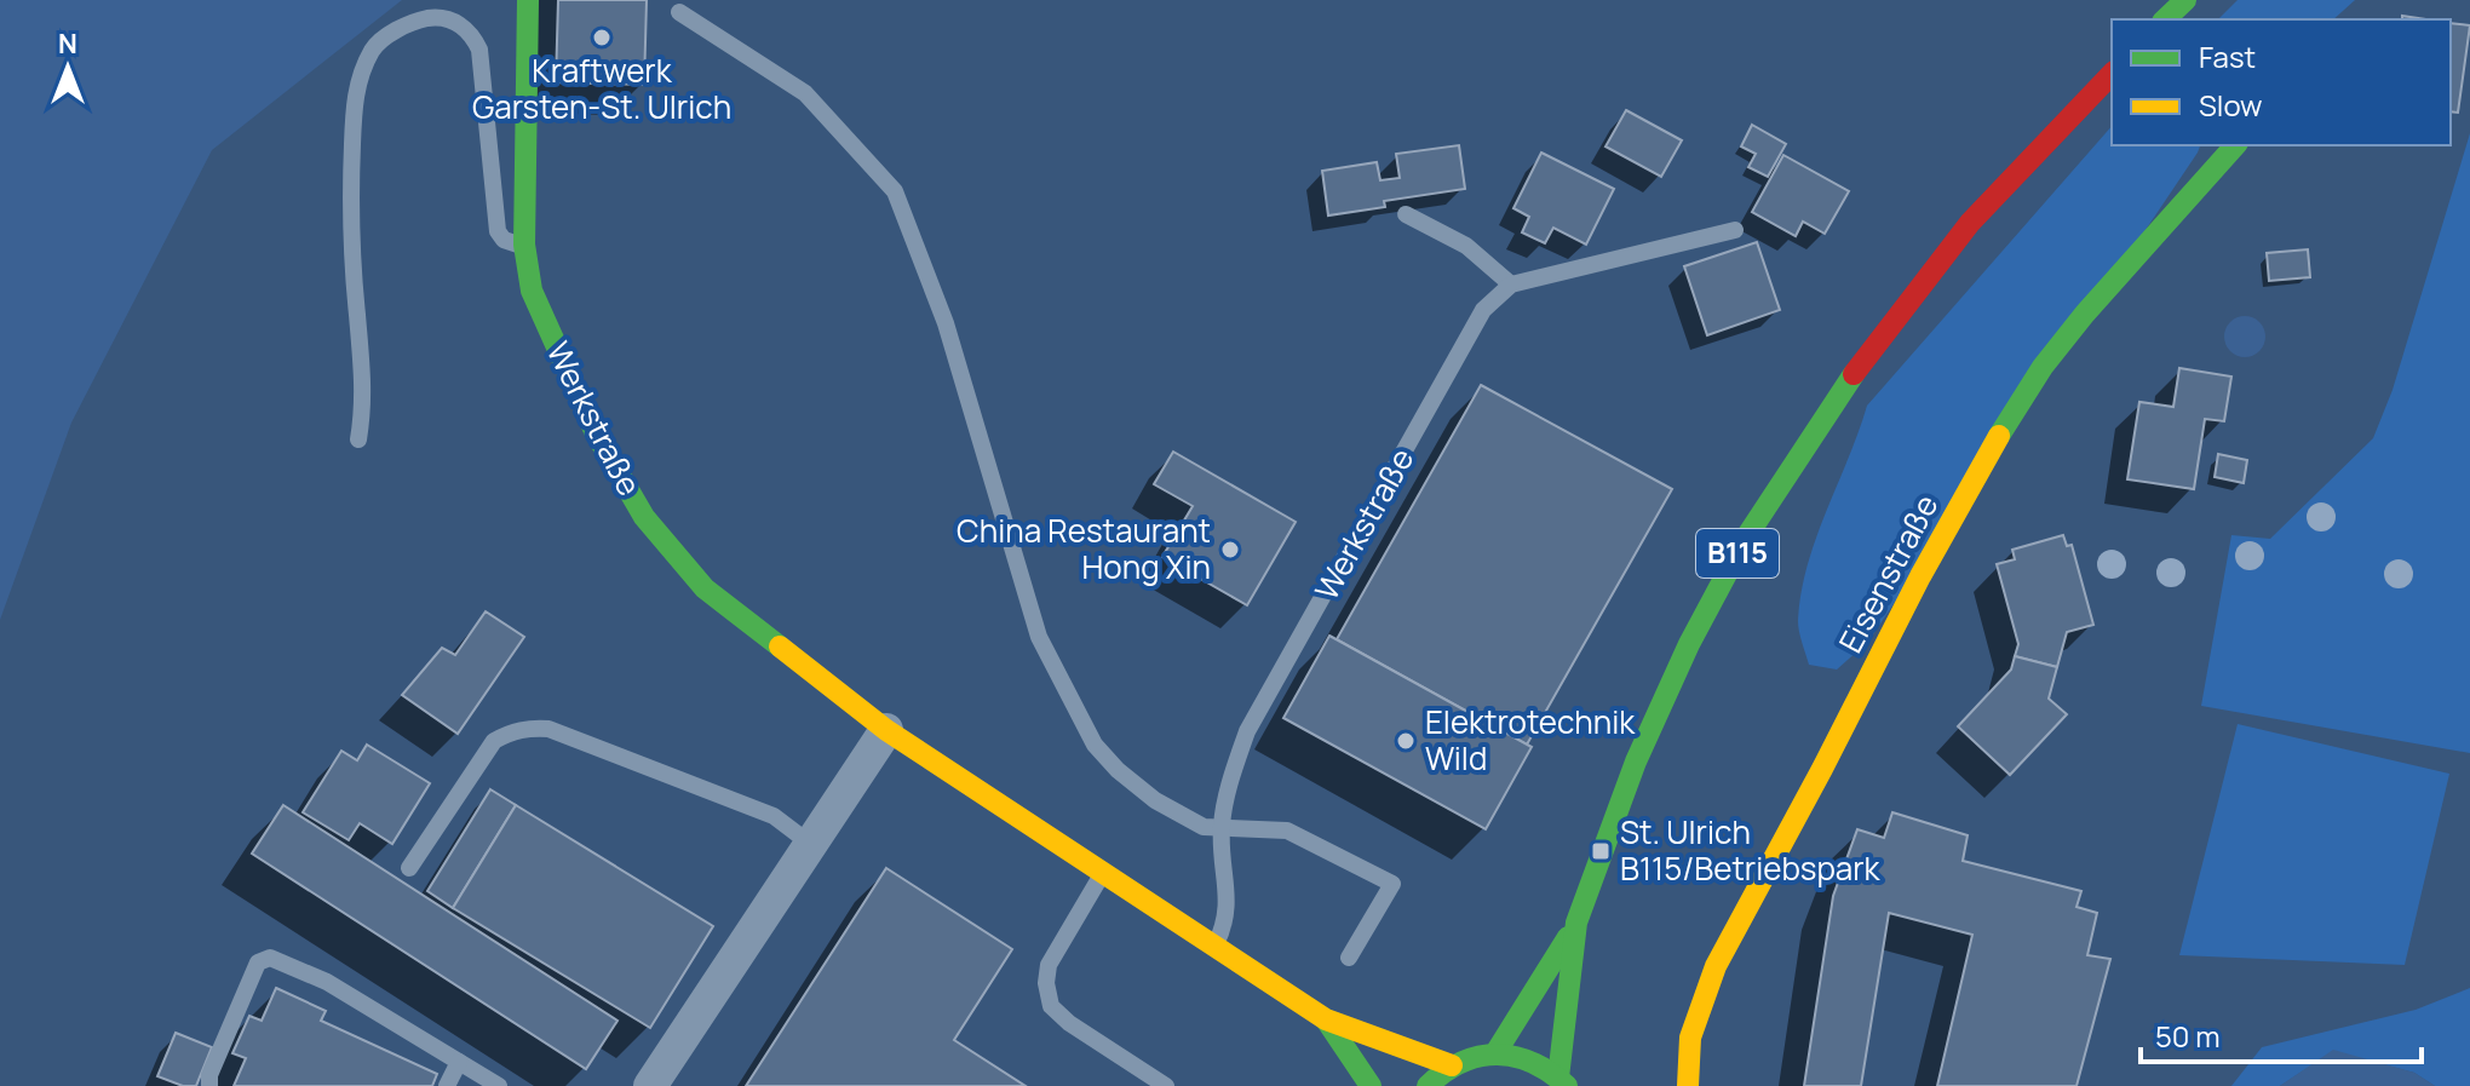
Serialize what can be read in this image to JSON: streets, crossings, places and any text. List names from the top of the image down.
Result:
{
  "streets": {
    "street": ["Werkstraße", "B115", "Eisenstraße"]
  },
  "places": {
    "other": ["Kraftwerk Garsten-St. Ulrich", "China Restaurant Hong Xin", "Elektrotechnik Wild"],
    "transit": ["St. Ulrich B115/Betriebspark"]
  },
  "legend": ["Fast", "Slow"],
  "scale_bar": "50 m",
  "north": "top"
}
